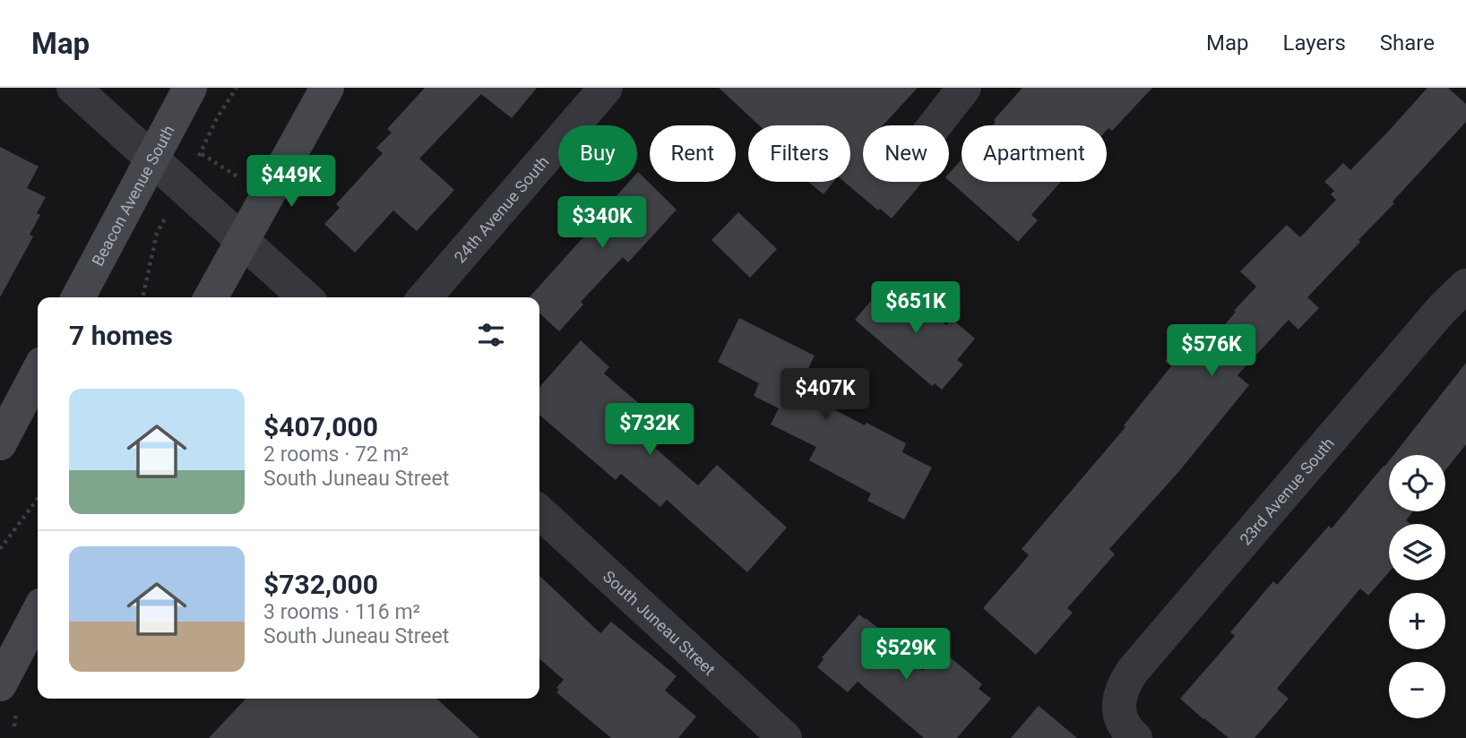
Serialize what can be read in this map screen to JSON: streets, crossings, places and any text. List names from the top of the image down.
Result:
{
  "streets": {
    "main road": ["Beacon Avenue South"],
    "street": ["24th Avenue South", "23rd Avenue South", "South Juneau Street"]
  },
  "page": {
    "header": "Map",
    "nav": ["Map", "Layers", "Share"],
    "chip": [
      "Buy",
      "Rent",
      "Filters",
      "New",
      "Apartment"
    ],
    "price": [
      "$449K",
      "$340K",
      "$651K",
      "$576K",
      "$407K",
      "$732K",
      "$529K"
    ],
    "heading": "7 homes",
    "list": [
      {
        "name": "$407,000",
        "note": "2 rooms · 72 m² · South Juneau Street"
      },
      {
        "name": "$732,000",
        "note": "3 rooms · 116 m² · South Juneau Street"
      }
    ],
    "map_buttons": ["+", "−"]
  }
}
